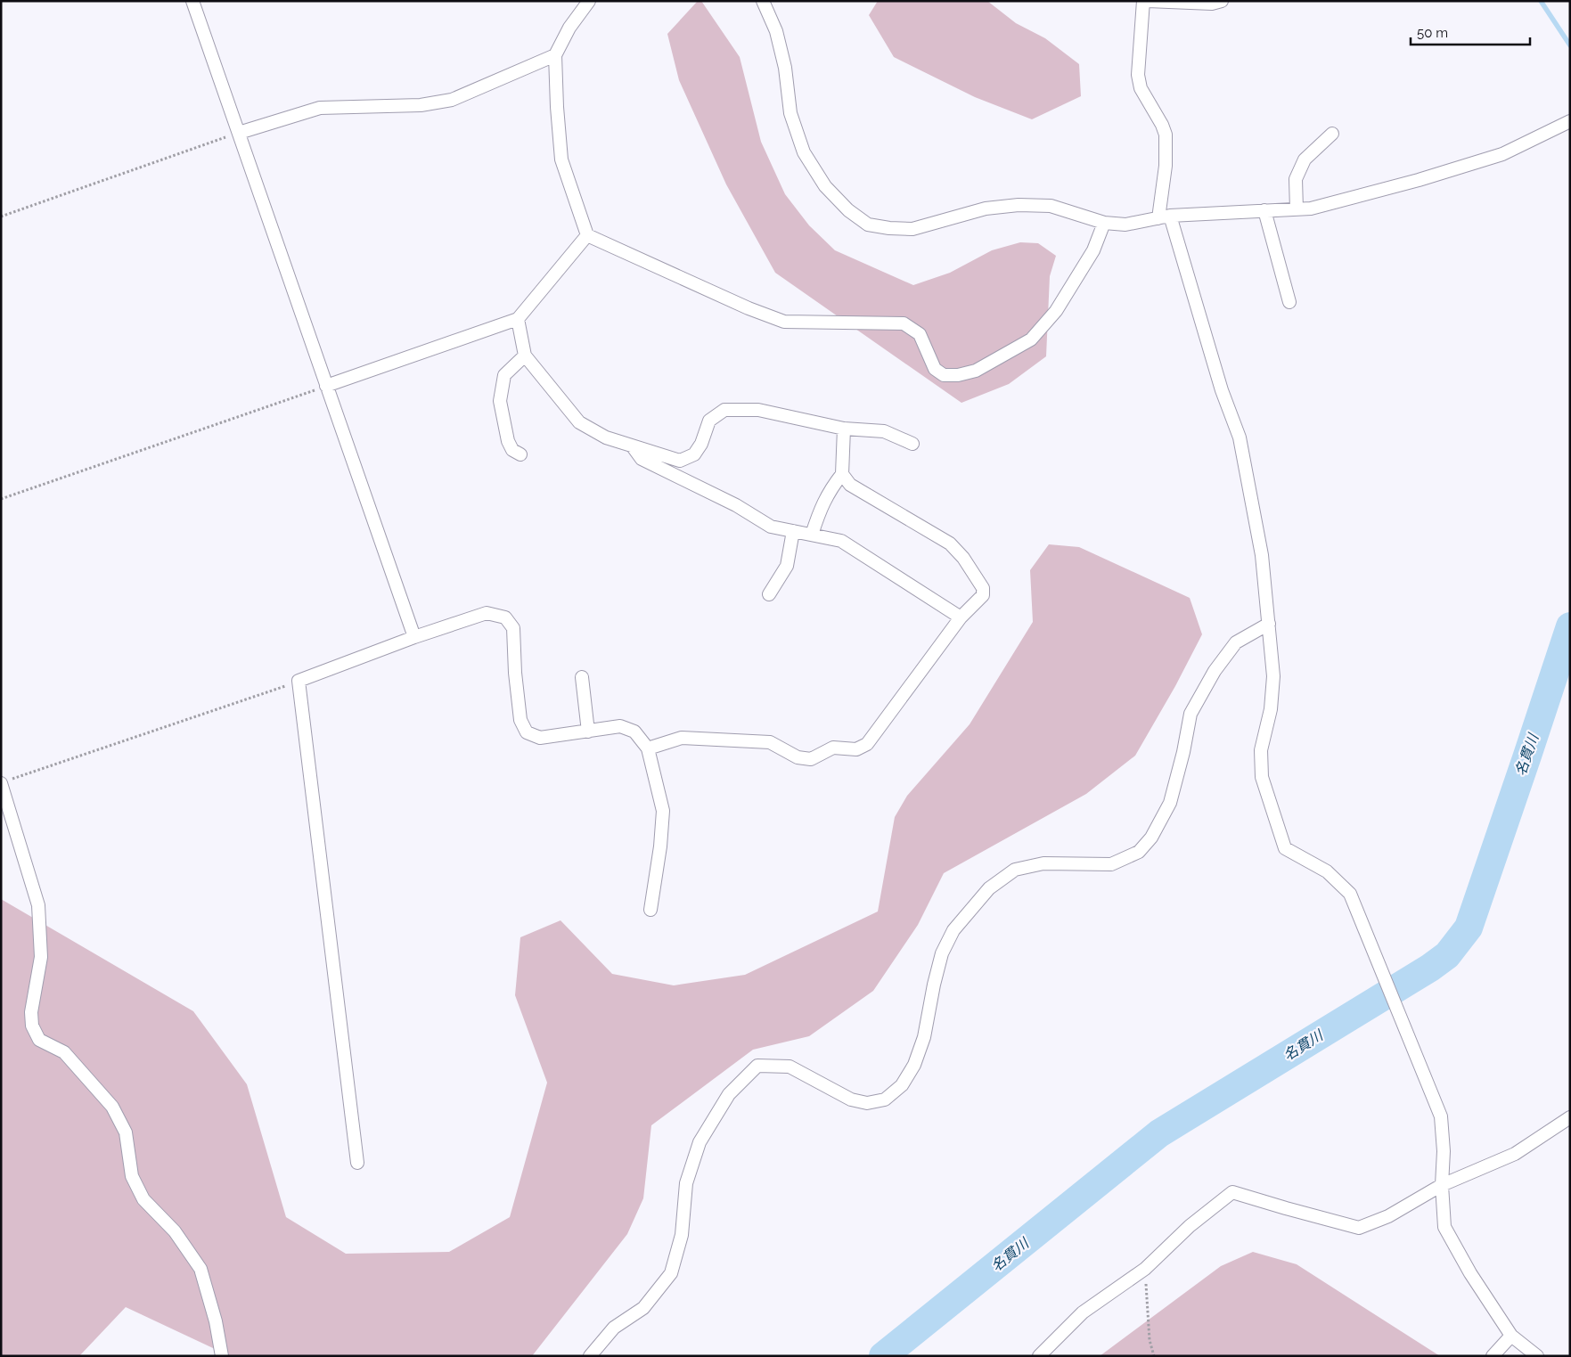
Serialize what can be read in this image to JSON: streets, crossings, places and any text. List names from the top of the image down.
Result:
{
  "water": ["名貫川"],
  "scale_bar": "50 m"
}
